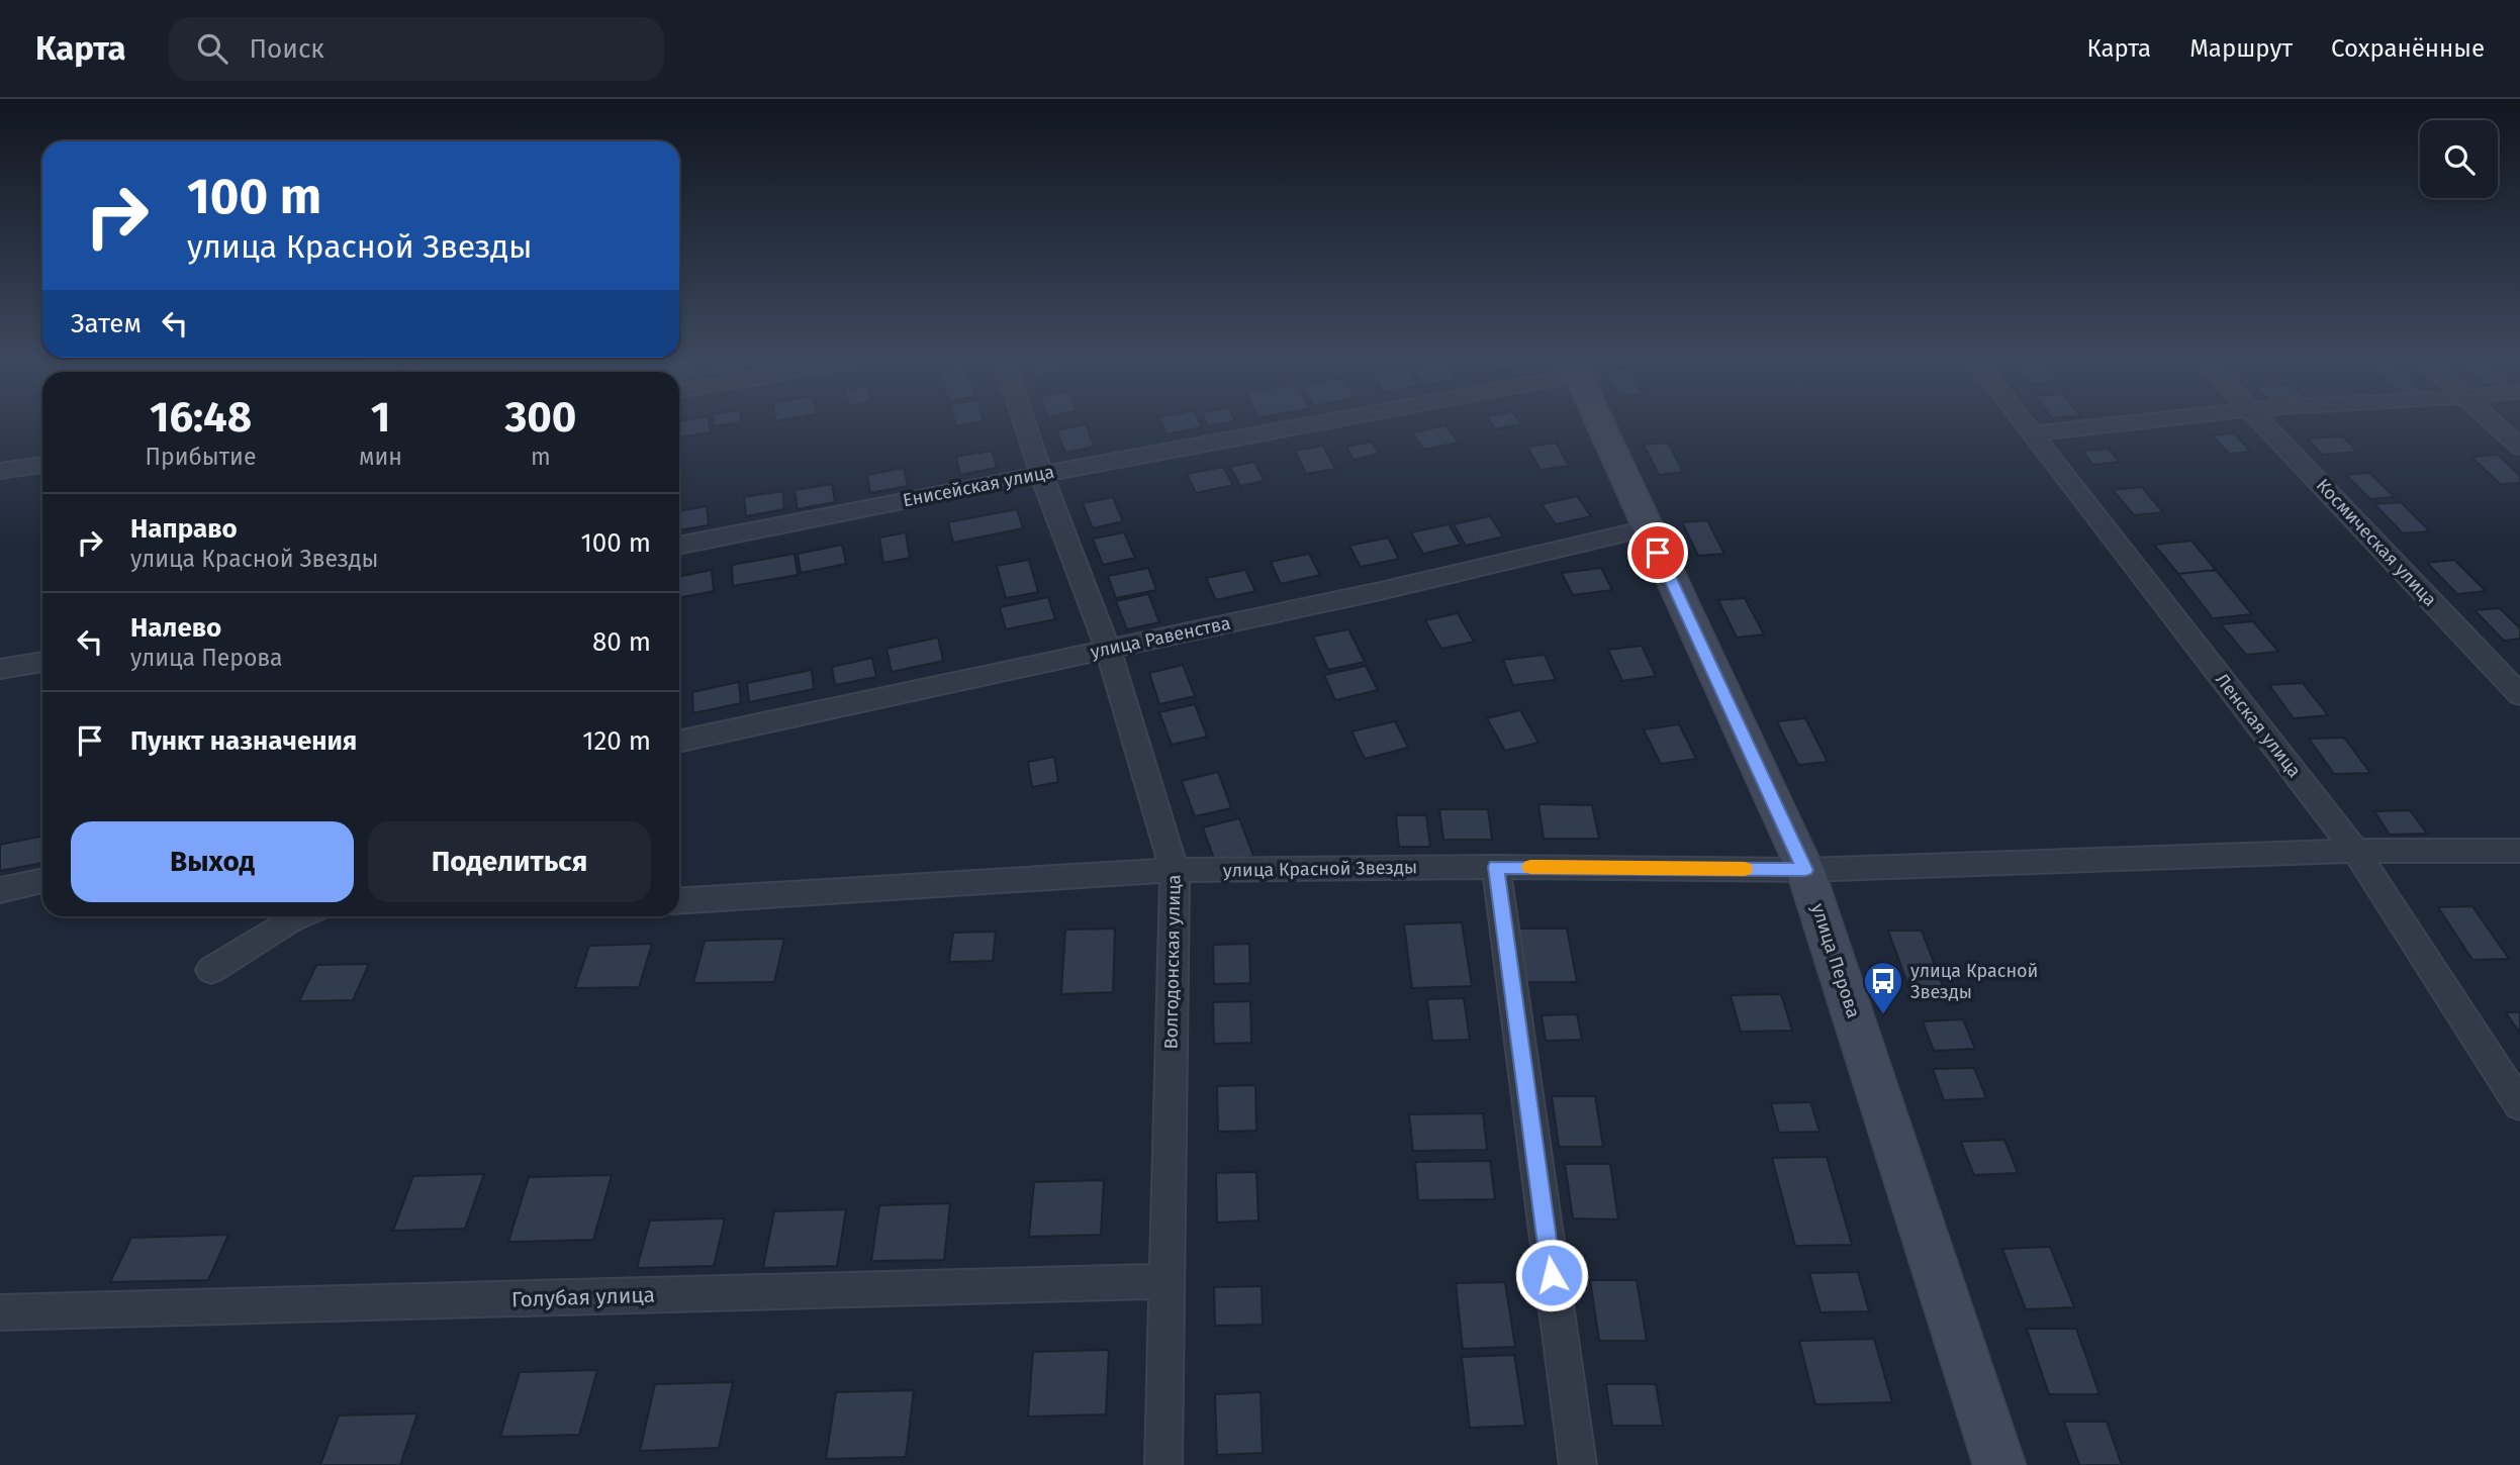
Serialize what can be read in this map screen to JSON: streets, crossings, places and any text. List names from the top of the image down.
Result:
{
  "streets": {
    "main road": ["улица Перова"],
    "street": [
      "Енисейская улица",
      "Космическая улица",
      "улица Равенства",
      "Ленская улица",
      "улица Красной Звезды",
      "Волгодонская улица",
      "Голубая улица"
    ]
  },
  "crossings": [
    ["Енисейская улица", "Волгодонская улица"],
    ["улица Равенства", "улица Перова"],
    ["улица Равенства", "Волгодонская улица"],
    ["Ленская улица", "улица Красной Звезды"],
    ["улица Красной Звезды", "улица Перова"],
    ["улица Красной Звезды", "Волгодонская улица"],
    ["Волгодонская улица", "Голубая улица"]
  ],
  "places": {
    "bus stop": ["улица Красной Звезды"]
  },
  "page": {
    "header": "Карта",
    "search": "Поиск",
    "nav": ["Карта", "Маршрут", "Сохранённые"],
    "turn": ["100 m", "улица Красной Звезды"],
    "then": "Затем",
    "eta": [
      "16:48",
      "Прибытие",
      "1",
      "мин",
      "300",
      "m"
    ],
    "list": [
      {
        "name": "Направо",
        "note": "улица Красной Звезды",
        "value": "100 m"
      },
      {
        "name": "Налево",
        "note": "улица Перова",
        "value": "80 m"
      },
      {
        "name": "Пункт назначения",
        "value": "120 m"
      }
    ],
    "buttons": ["Выход", "Поделиться"]
  }
}
